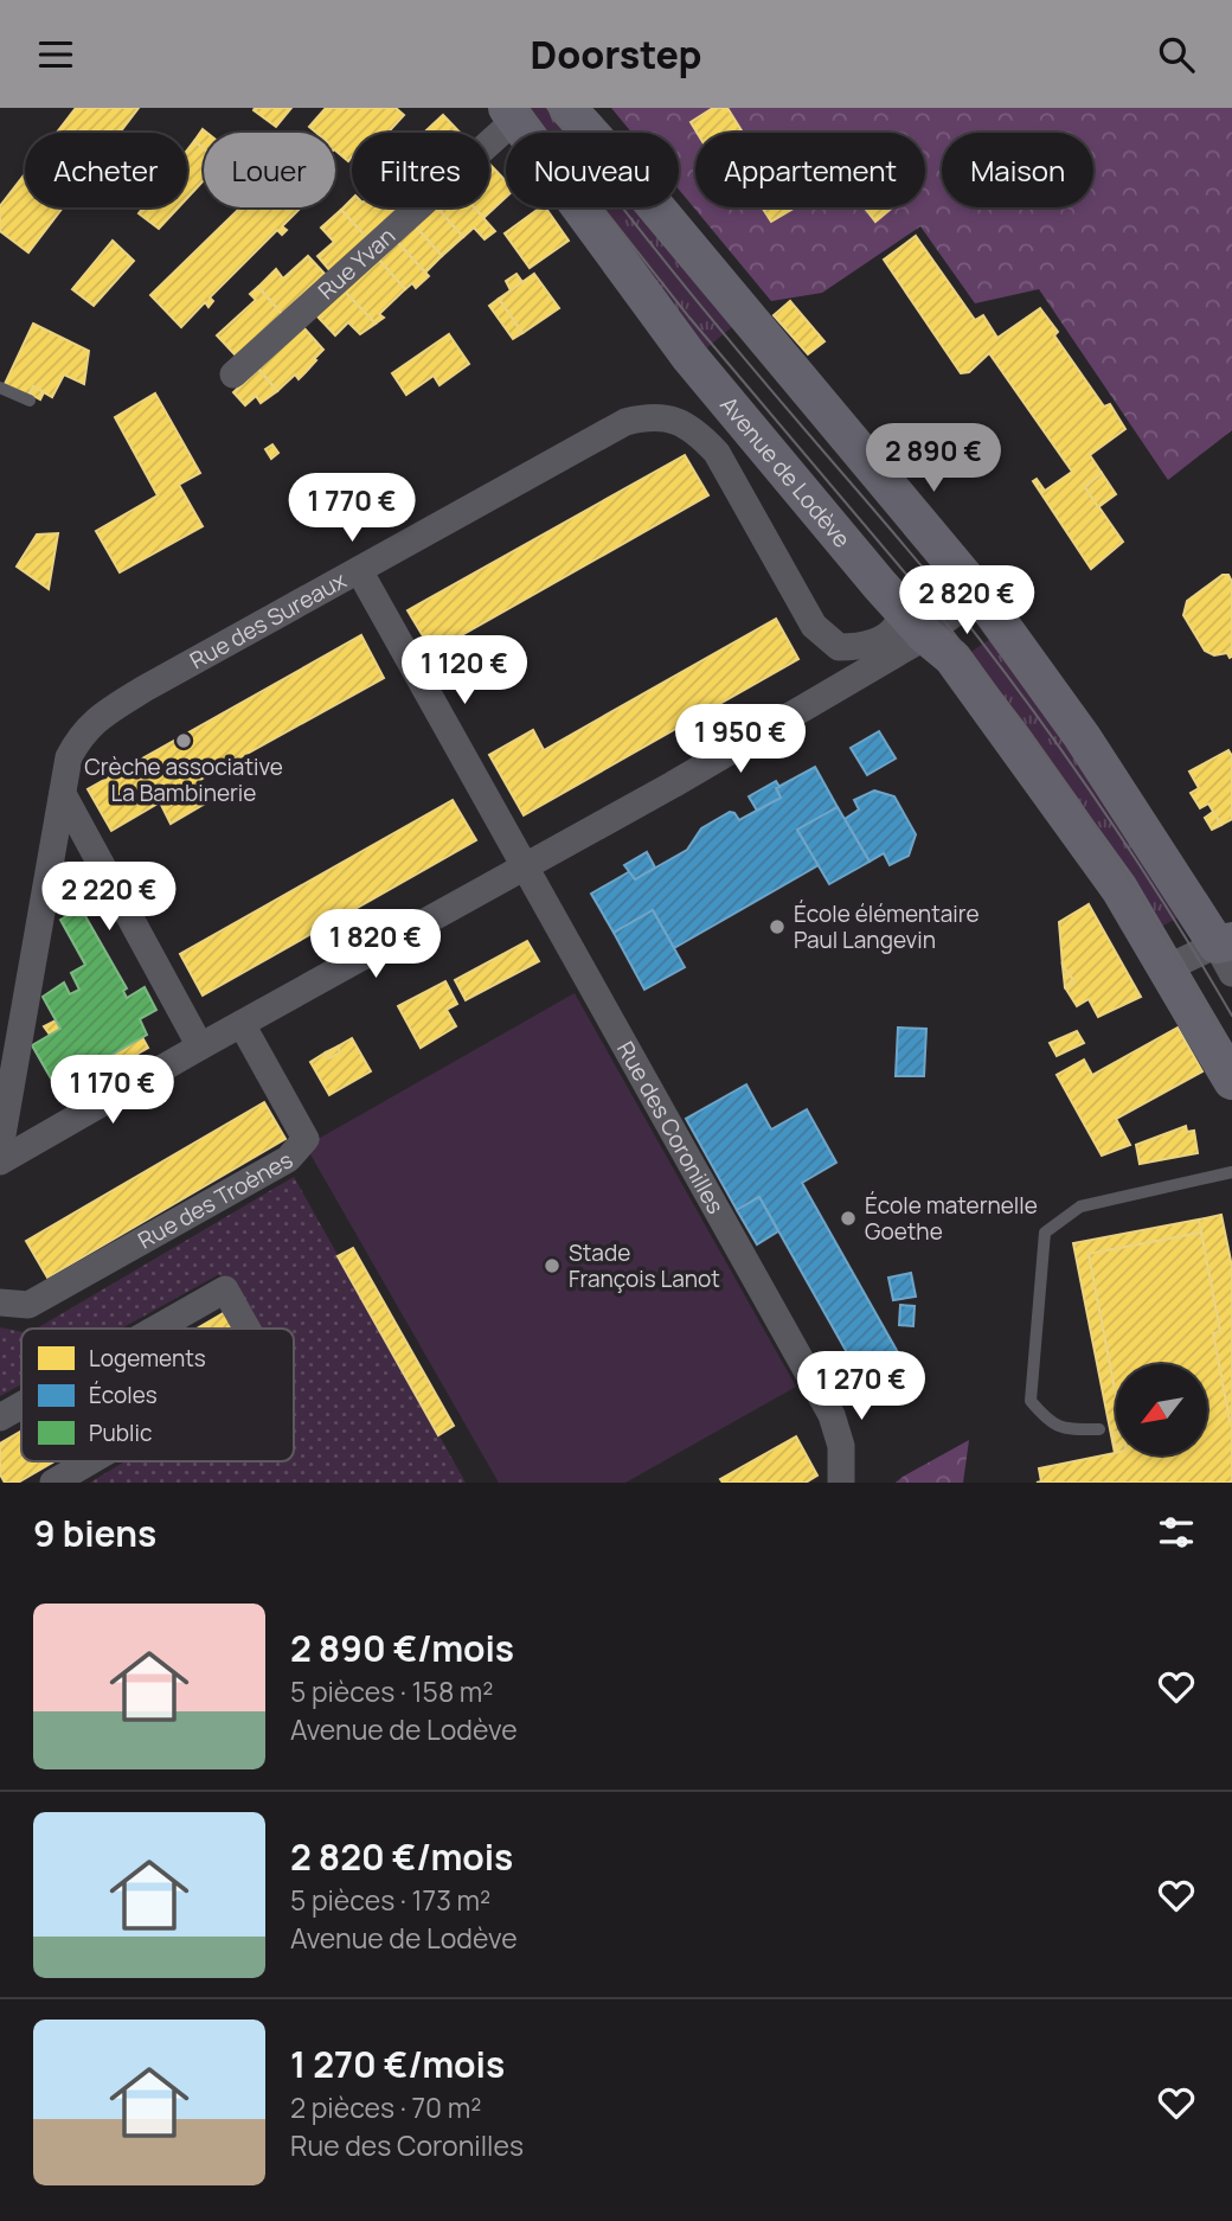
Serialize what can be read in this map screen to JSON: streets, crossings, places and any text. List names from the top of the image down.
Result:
{
  "streets": {
    "street": [
      "Rue Yvan",
      "Avenue de Lodève",
      "Rue des Sureaux",
      "Rue des Coronilles",
      "Rue des Troènes"
    ]
  },
  "crossings": [
    ["Rue Yvan", "Avenue de Lodève"],
    ["Avenue de Lodève", "Rue des Sureaux"],
    ["Rue des Sureaux", "Rue des Coronilles"]
  ],
  "places": [
    "Crèche associative La Bambinerie",
    "École élémentaire Paul Langevin",
    "École maternelle Goethe",
    "Stade François Lanot"
  ],
  "legend": ["Logements", "Écoles", "Public"],
  "north": "bottom left",
  "page": {
    "header": "Doorstep",
    "chip": [
      "Acheter",
      "Louer",
      "Filtres",
      "Nouveau",
      "Appartement",
      "Maison"
    ],
    "price": [
      "2 890 €",
      "1 770 €",
      "2 820 €",
      "1 120 €",
      "1 950 €",
      "2 220 €",
      "1 820 €",
      "1 170 €",
      "1 270 €"
    ],
    "heading": "9 biens",
    "list": [
      {
        "name": "2 890 €/mois",
        "note": "5 pièces · 158 m² · Avenue de Lodève"
      },
      {
        "name": "2 820 €/mois",
        "note": "5 pièces · 173 m² · Avenue de Lodève"
      },
      {
        "name": "1 270 €/mois",
        "note": "2 pièces · 70 m² · Rue des Coronilles"
      }
    ]
  }
}
